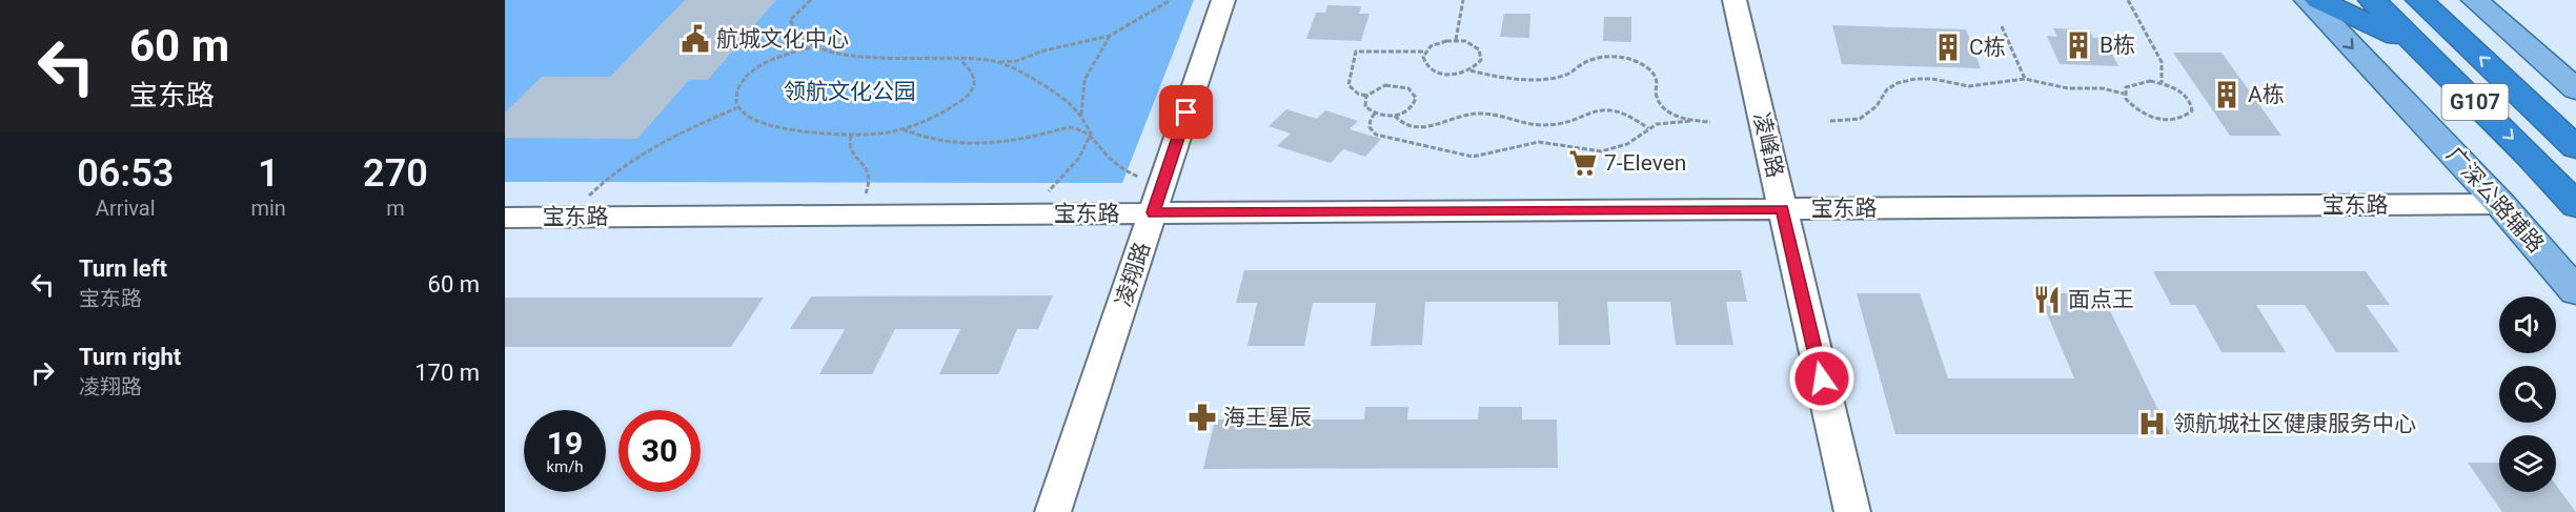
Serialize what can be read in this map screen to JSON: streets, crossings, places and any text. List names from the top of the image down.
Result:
{
  "streets": {
    "highway": ["G107"],
    "main road": ["广深公路辅路"],
    "street": ["凌峰路", "宝东路", "凌翔路"]
  },
  "crossings": [
    ["凌峰路", "宝东路"],
    ["广深公路辅路", "宝东路"],
    ["宝东路", "凌翔路"]
  ],
  "parks": ["领航文化公园"],
  "places": {
    "public building": ["航城文化中心"],
    "building": ["B栋", "C栋", "A栋"],
    "supermarket": ["7-Eleven"],
    "restaurant": ["面点王"],
    "pharmacy": ["海王星辰"],
    "hospital": ["领航城社区健康服务中心"]
  },
  "page": {
    "turn": ["60 m", "宝东路"],
    "eta": [
      "06:53",
      "Arrival",
      "1",
      "min",
      "270",
      "m"
    ],
    "list": [
      {
        "name": "Turn left",
        "note": "宝东路",
        "value": "60 m"
      },
      {
        "name": "Turn right",
        "note": "凌翔路",
        "value": "170 m"
      }
    ],
    "speed": "19 km/h",
    "limit": "30"
  }
}
